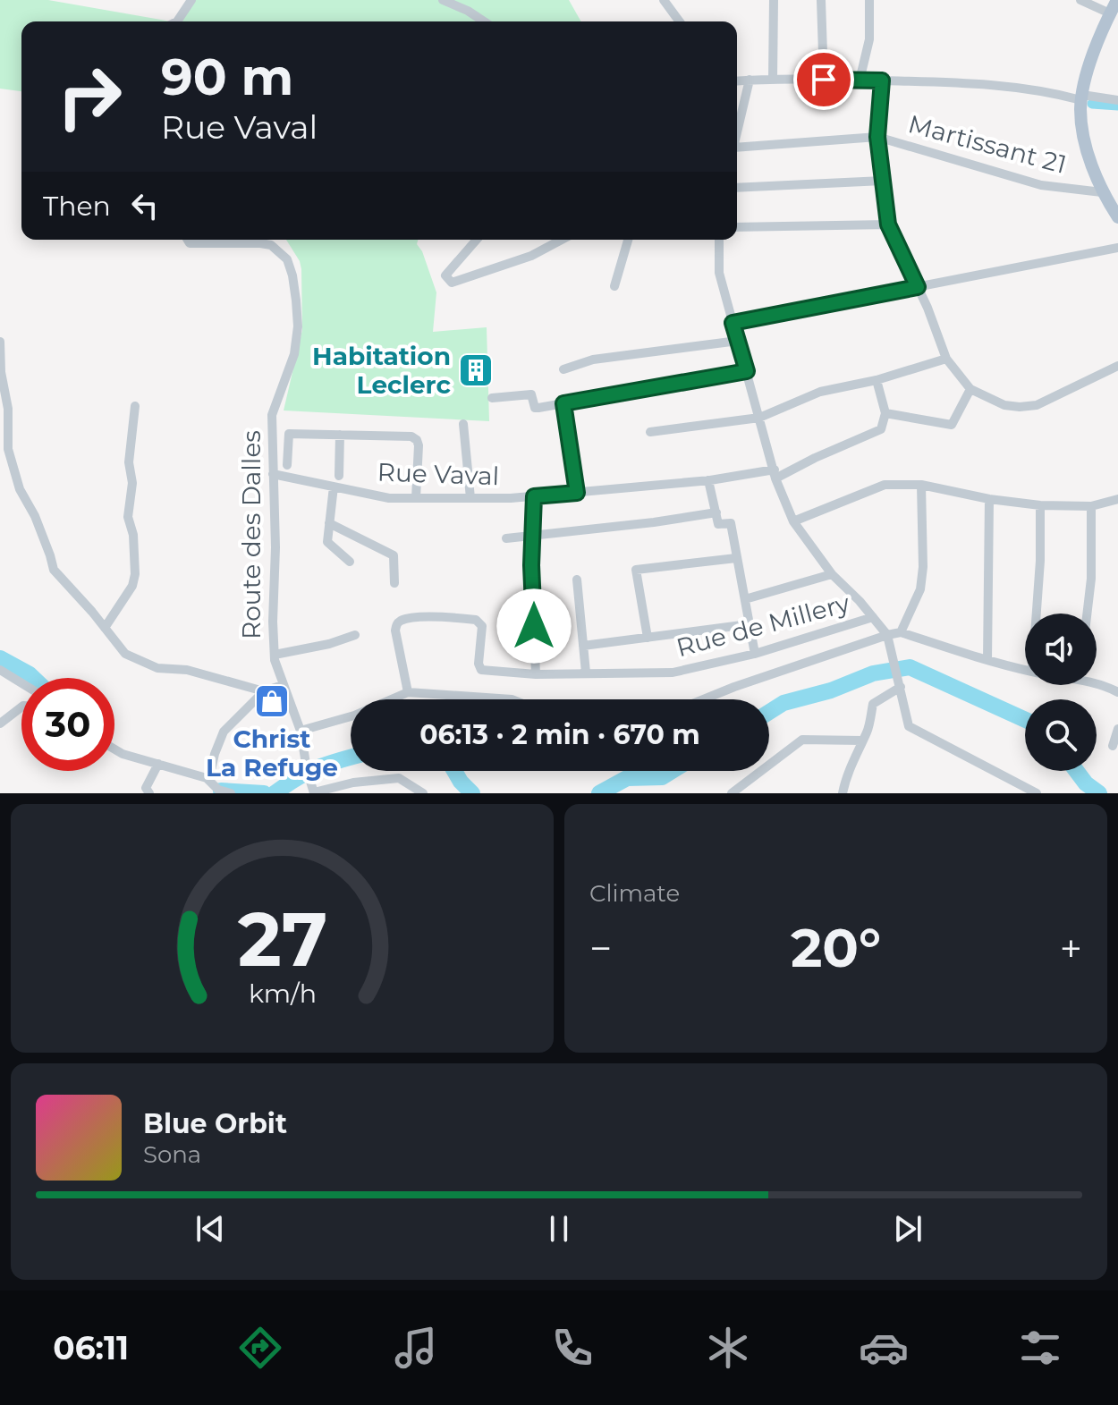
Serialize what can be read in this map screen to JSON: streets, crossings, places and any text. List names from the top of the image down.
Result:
{
  "streets": {
    "street": [
      "Martissant 21",
      "Rue Vaval",
      "Route des Dalles",
      "Rue de Millery"
    ]
  },
  "crossings": [
    ["Rue Vaval", "Route des Dalles"]
  ],
  "places": {
    "building": ["Habitation Leclerc"],
    "shop": ["Christ La Refuge"]
  },
  "page": {
    "turn": ["90 m", "Rue Vaval"],
    "then": "Then",
    "limit": "30",
    "trip": "06:13 · 2 min · 670 m",
    "tile": "Climate",
    "heat": ["−", "20°", "+"],
    "song": ["Blue Orbit", "Sona"],
    "tabs": "06:11",
    "gauge": ["27", "km/h"]
  }
}
